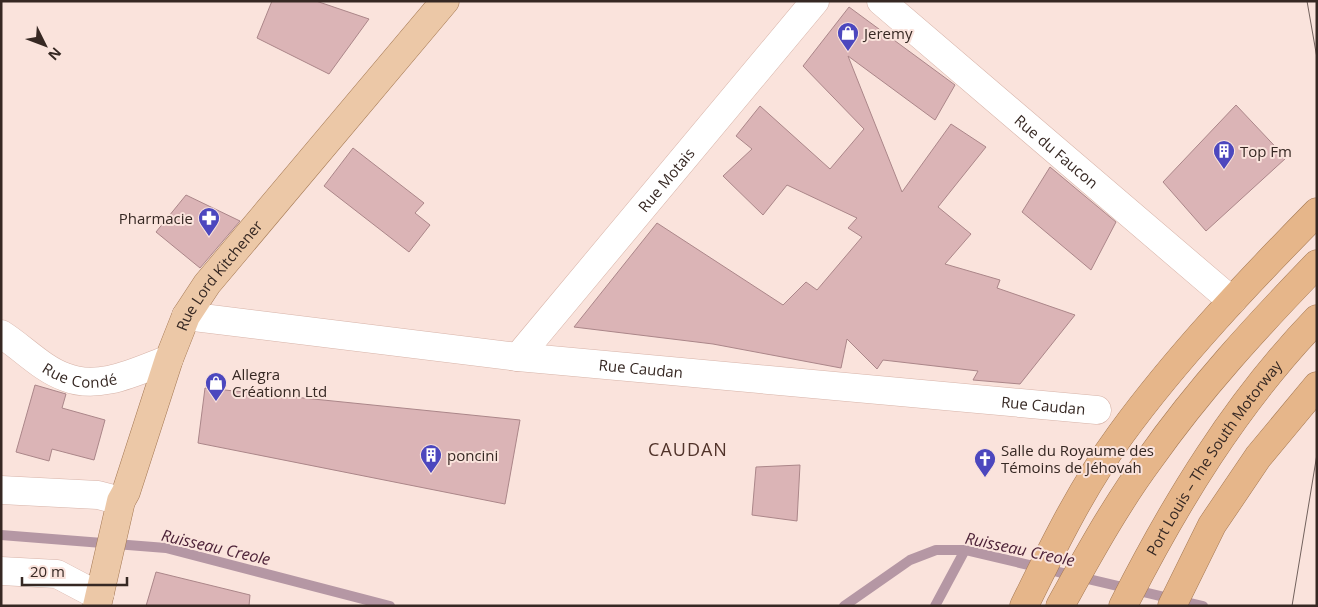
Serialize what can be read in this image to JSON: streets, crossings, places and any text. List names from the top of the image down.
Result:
{
  "streets": {
    "highway": ["Port Louis – The South Motorway"],
    "main road": ["Rue Lord Kitchener"],
    "street": [
      "Rue du Faucon",
      "Rue Motais",
      "Rue Condé",
      "Rue Caudan"
    ]
  },
  "crossings": [
    ["Rue Motais", "Rue Caudan"],
    ["Rue Lord Kitchener", "Rue Condé"],
    ["Rue Lord Kitchener", "Rue Caudan"]
  ],
  "districts": ["CAUDAN"],
  "water": ["Ruisseau Creole"],
  "places": {
    "shop": ["Jeremy", "Allegra Créationn Ltd"],
    "building": ["Top Fm", "poncini"],
    "pharmacy": ["Pharmacie"],
    "church": ["Salle du Royaume des Témoins de Jéhovah"]
  },
  "scale_bar": "20 m",
  "north": "bottom right"
}
